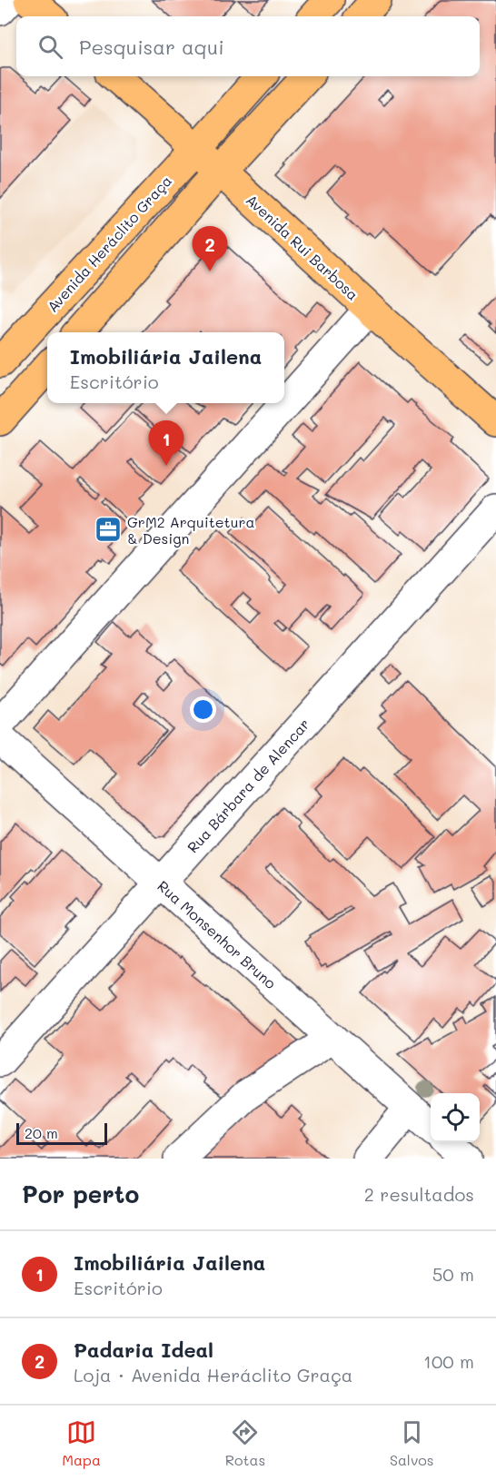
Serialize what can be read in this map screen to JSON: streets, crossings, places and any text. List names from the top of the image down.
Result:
{
  "streets": {
    "main road": ["Avenida Heráclito Graça", "Avenida Rui Barbosa"],
    "street": ["Rua Bárbara de Alencar", "Rua Monsenhor Bruno"]
  },
  "crossings": [
    ["Avenida Heráclito Graça", "Avenida Rui Barbosa"],
    ["Rua Bárbara de Alencar", "Rua Monsenhor Bruno"]
  ],
  "places": {
    "office": ["GrM2 Arquitetura & Design"]
  },
  "scale_bar": "20 m",
  "page": {
    "search": "Pesquisar aqui",
    "pins": ["2", "1"],
    "popup": ["Imobiliária Jailena", "Escritório"],
    "scale": "20 m",
    "heading": ["Por perto", "2 resultados"],
    "list": [
      {
        "mark": "1",
        "name": "Imobiliária Jailena",
        "note": "Escritório",
        "value": "50 m"
      },
      {
        "mark": "2",
        "name": "Padaria Ideal",
        "note": "Loja · Avenida Heráclito Graça",
        "value": "100 m"
      }
    ],
    "nav": ["Mapa", "Rotas", "Salvos"]
  }
}
